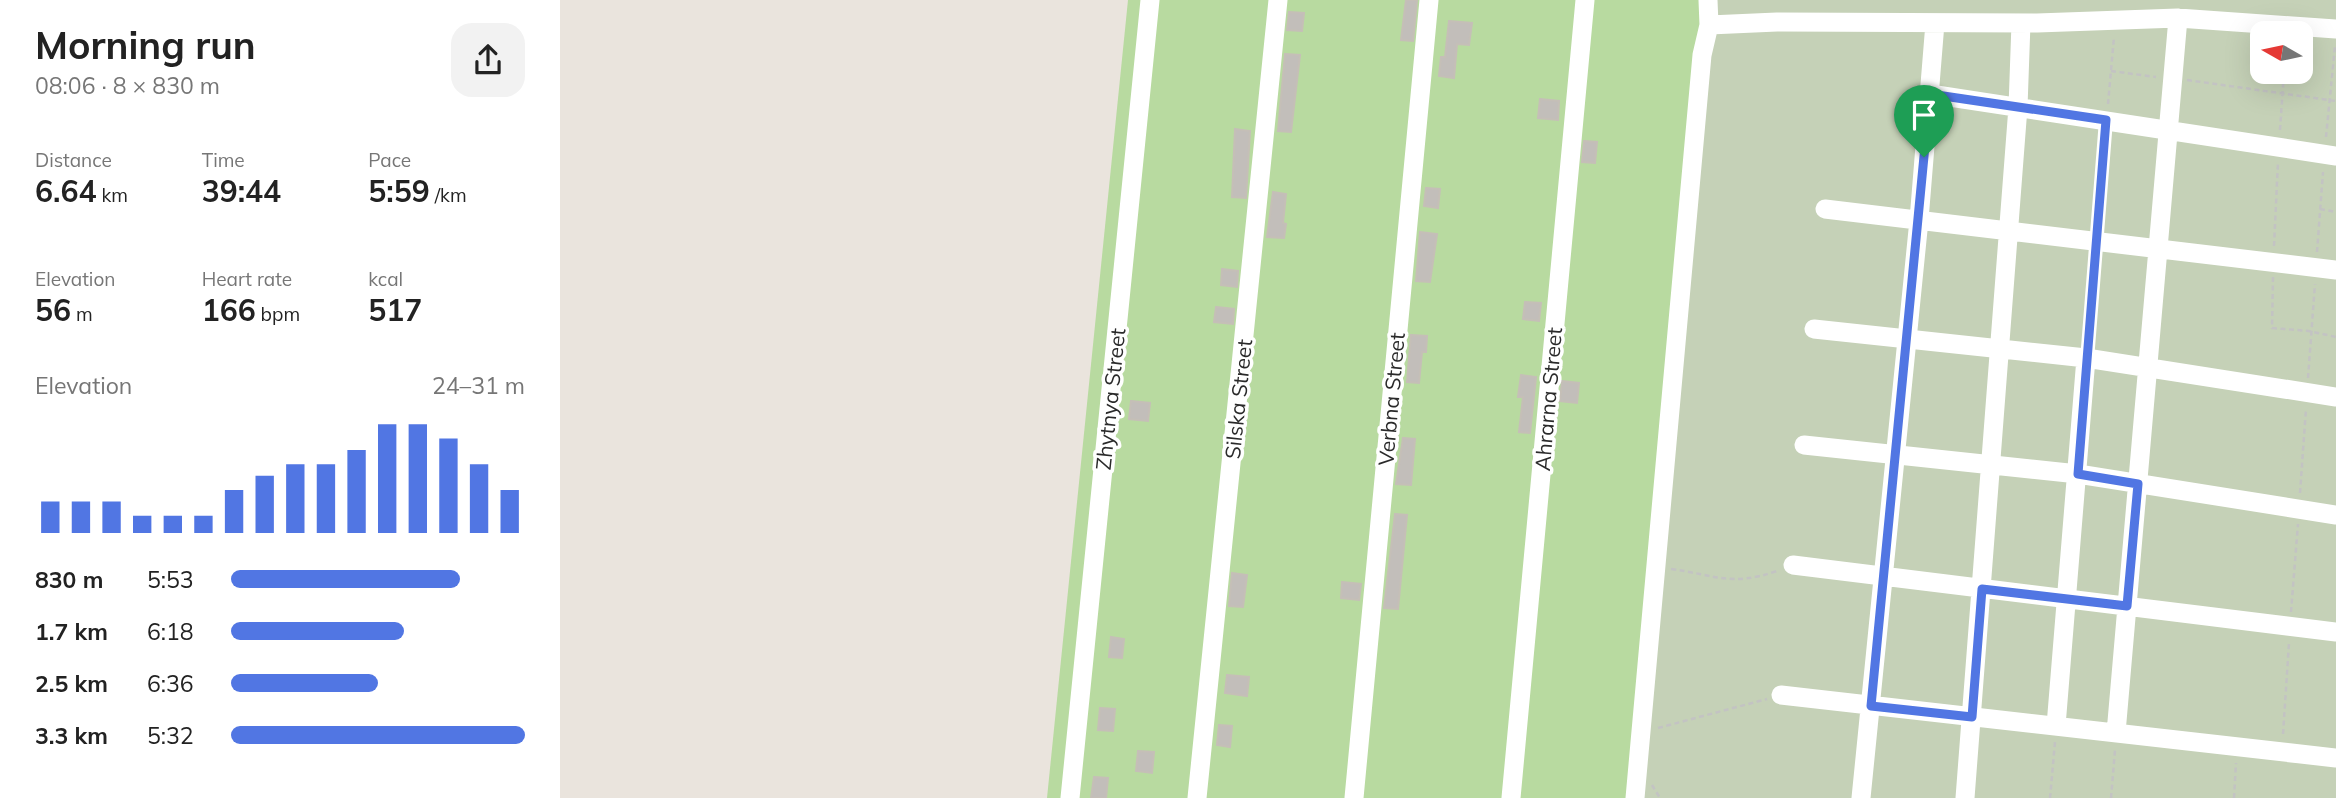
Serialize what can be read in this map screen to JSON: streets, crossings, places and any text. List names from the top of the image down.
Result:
{
  "streets": {
    "lane": [
      "Zhytnya Street",
      "Silska Street",
      "Verbna Street",
      "Ahrarna Street"
    ]
  },
  "north": "left",
  "page": {
    "heading": ["Morning run", "08:06 · 8 × 830 m"],
    "stats": [
      ["Distance", "6.64 km"],
      ["Time", "39:44"],
      ["Pace", "5:59 /km"],
      ["Elevation", "56 m"],
      ["Heart rate", "166 bpm"],
      ["kcal", "517"]
    ],
    "chart": ["Elevation", "24–31 m"],
    "list": [
      {
        "name": "830 m",
        "note": "5:53"
      },
      {
        "name": "1.7 km",
        "note": "6:18"
      },
      {
        "name": "2.5 km",
        "note": "6:36"
      },
      {
        "name": "3.3 km",
        "note": "5:32"
      }
    ]
  }
}
